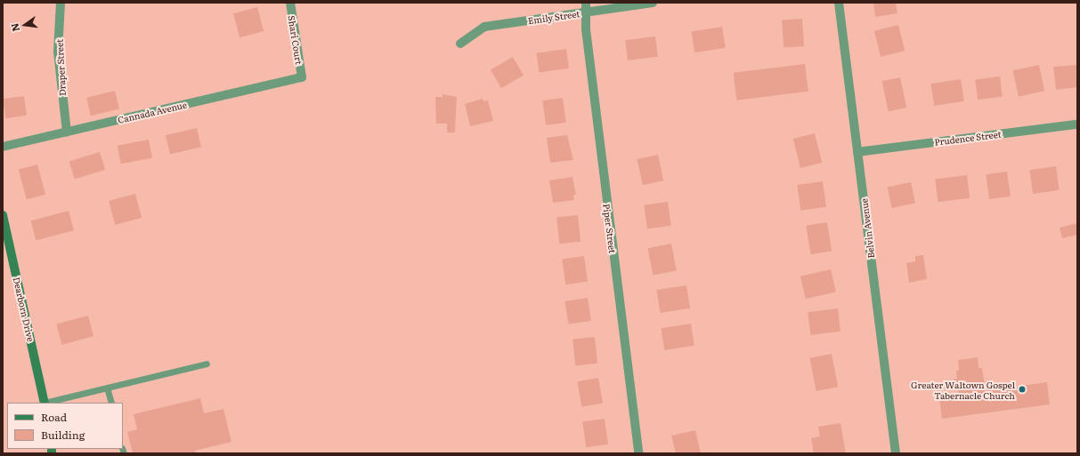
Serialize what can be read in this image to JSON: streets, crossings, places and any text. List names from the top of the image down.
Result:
{
  "streets": {
    "street": [
      "Emily Street",
      "Shari Court",
      "Draper Street",
      "Cannada Avenue",
      "Prudence Street",
      "Piper Street",
      "Belvin Avenue",
      "Dearborn Drive"
    ]
  },
  "crossings": [
    ["Emily Street", "Piper Street"],
    ["Shari Court", "Cannada Avenue"],
    ["Draper Street", "Cannada Avenue"],
    ["Prudence Street", "Belvin Avenue"]
  ],
  "places": ["Greater Waltown Gospel Tabernacle Church"],
  "legend": ["Road", "Building"],
  "north": "left"
}
